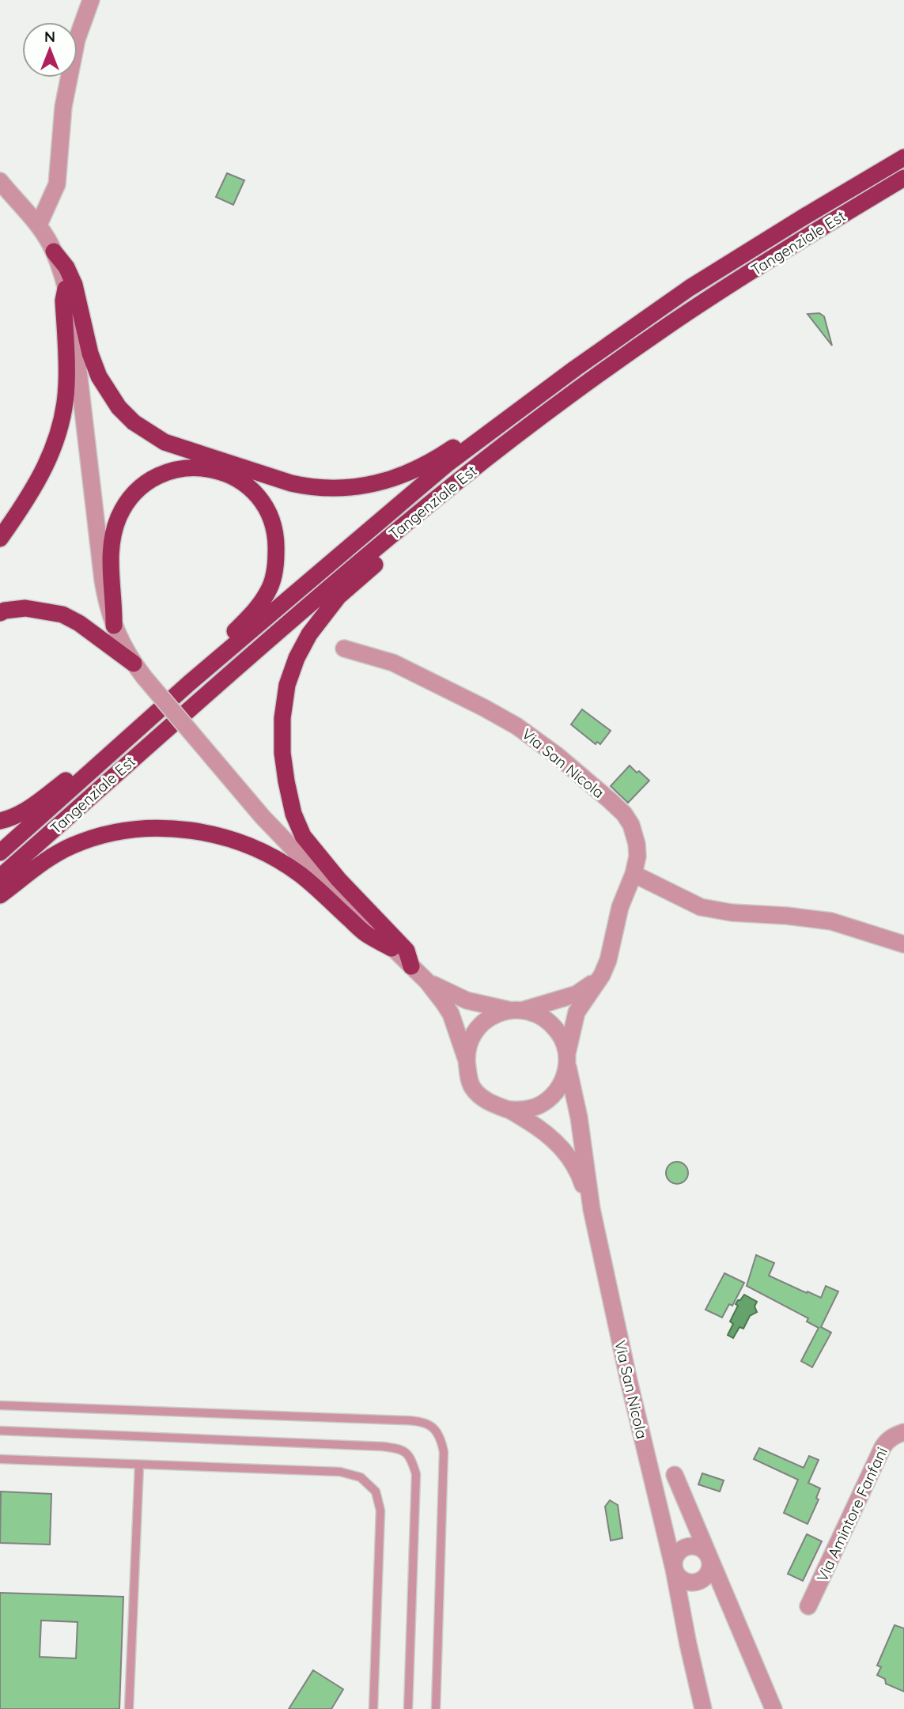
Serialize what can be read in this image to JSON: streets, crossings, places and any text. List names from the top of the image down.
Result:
{
  "streets": {
    "highway": ["Tangenziale Est"],
    "street": ["Via San Nicola", "Via Amintore Fanfani"]
  },
  "north": "top"
}
